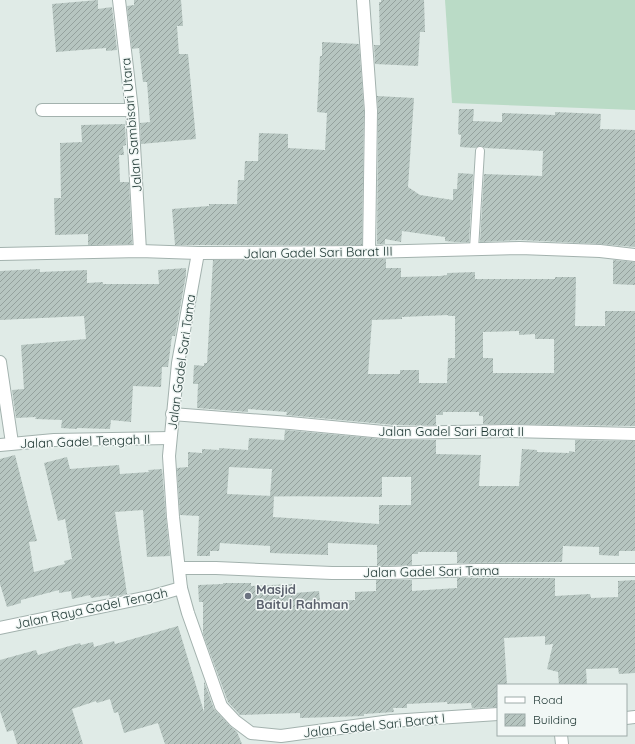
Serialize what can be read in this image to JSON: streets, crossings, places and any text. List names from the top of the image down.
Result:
{
  "streets": {
    "street": [
      "Jalan Sambisari Utara",
      "Jalan Gadel Sari Barat III",
      "Jalan Gadel Sari Tama",
      "Jalan Gadel Sari Barat II",
      "Jalan Gadel Tengah II",
      "Jalan Raya Gadel Tengah",
      "Jalan Gadel Sari Barat I"
    ]
  },
  "crossings": [
    ["Jalan Sambisari Utara", "Jalan Gadel Sari Barat III"],
    ["Jalan Gadel Sari Barat III", "Jalan Gadel Sari Tama"],
    ["Jalan Gadel Sari Tama", "Jalan Gadel Sari Barat II"],
    ["Jalan Gadel Sari Tama", "Jalan Gadel Tengah II"],
    ["Jalan Gadel Sari Tama", "Jalan Raya Gadel Tengah"],
    ["Jalan Gadel Sari Tama", "Jalan Gadel Sari Barat I"]
  ],
  "places": ["Masjid Baitul Rahman"],
  "legend": ["Road", "Building"]
}
